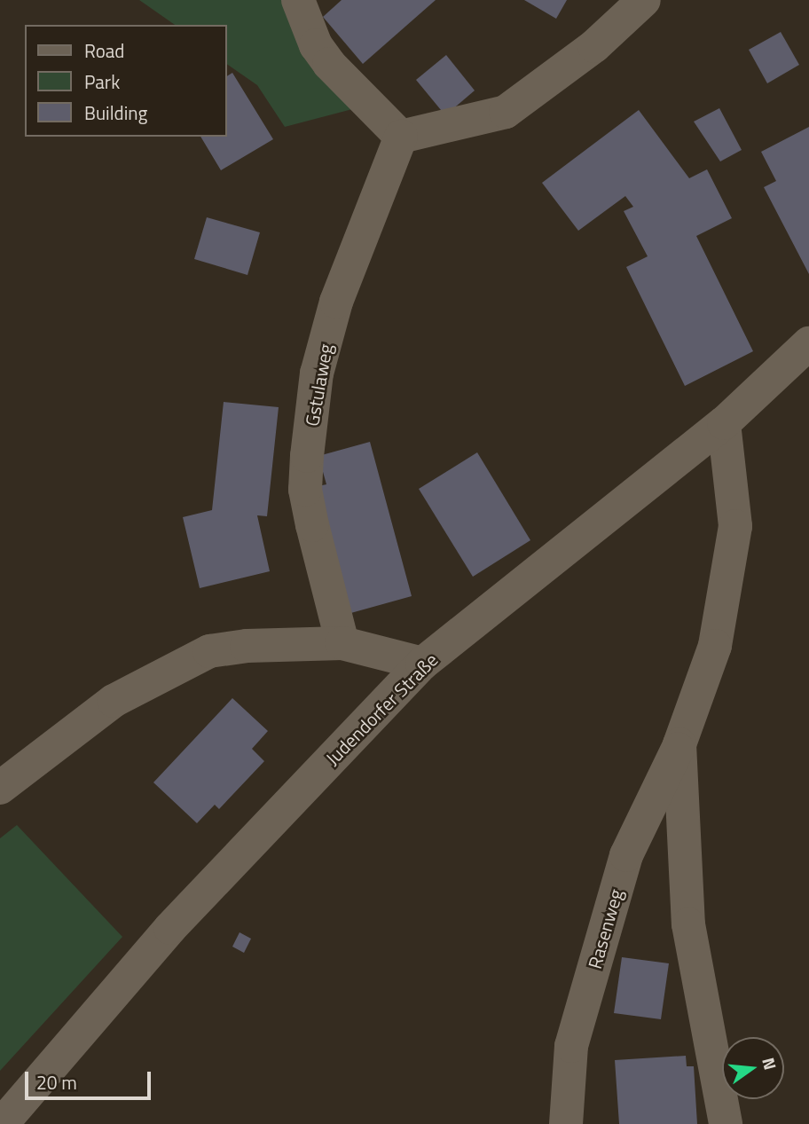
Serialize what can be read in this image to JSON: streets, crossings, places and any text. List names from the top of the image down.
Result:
{
  "streets": {
    "street": ["Gstulaweg", "Judendorfer Straße", "Rasenweg"]
  },
  "crossings": [
    ["Judendorfer Straße", "Rasenweg"]
  ],
  "legend": ["Road", "Park", "Building"],
  "scale_bar": "20 m",
  "north": "right"
}
